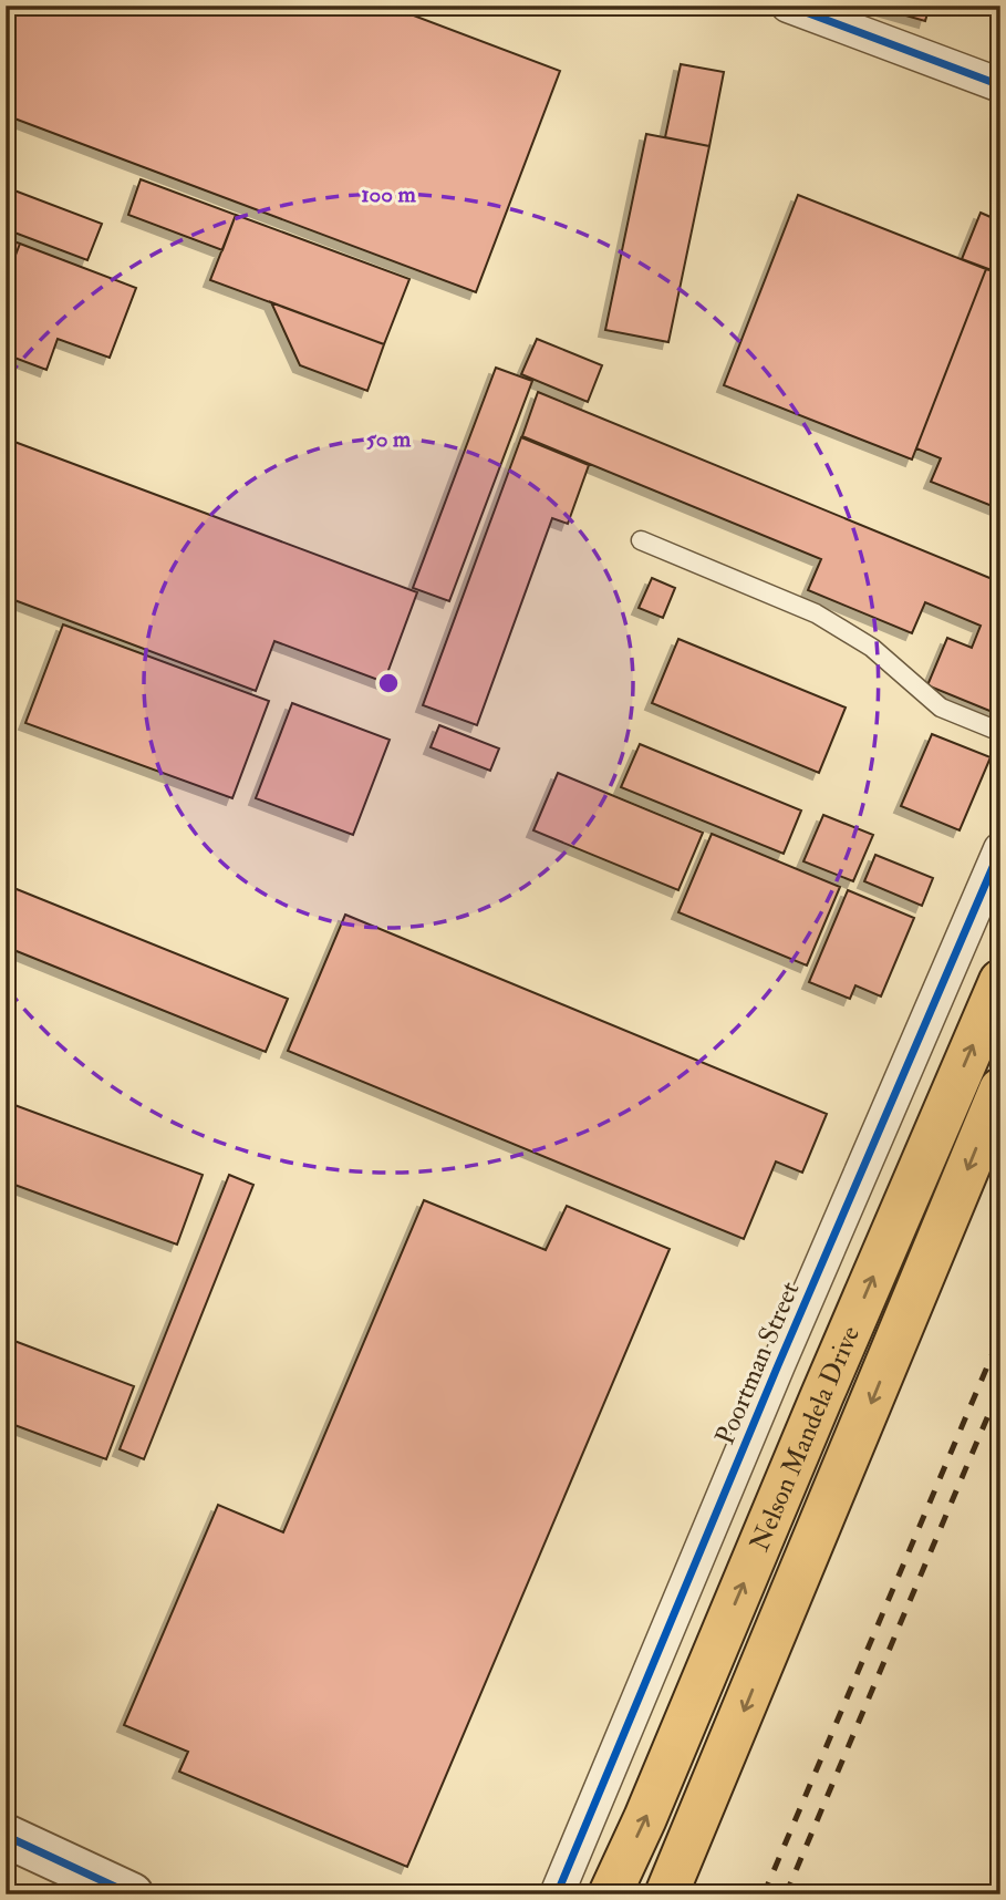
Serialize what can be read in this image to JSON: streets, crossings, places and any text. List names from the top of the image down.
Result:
{
  "streets": {
    "highway": ["Nelson Mandela Drive"],
    "street": ["Poortman Street"]
  },
  "rings": ["100 m", "50 m"]
}
